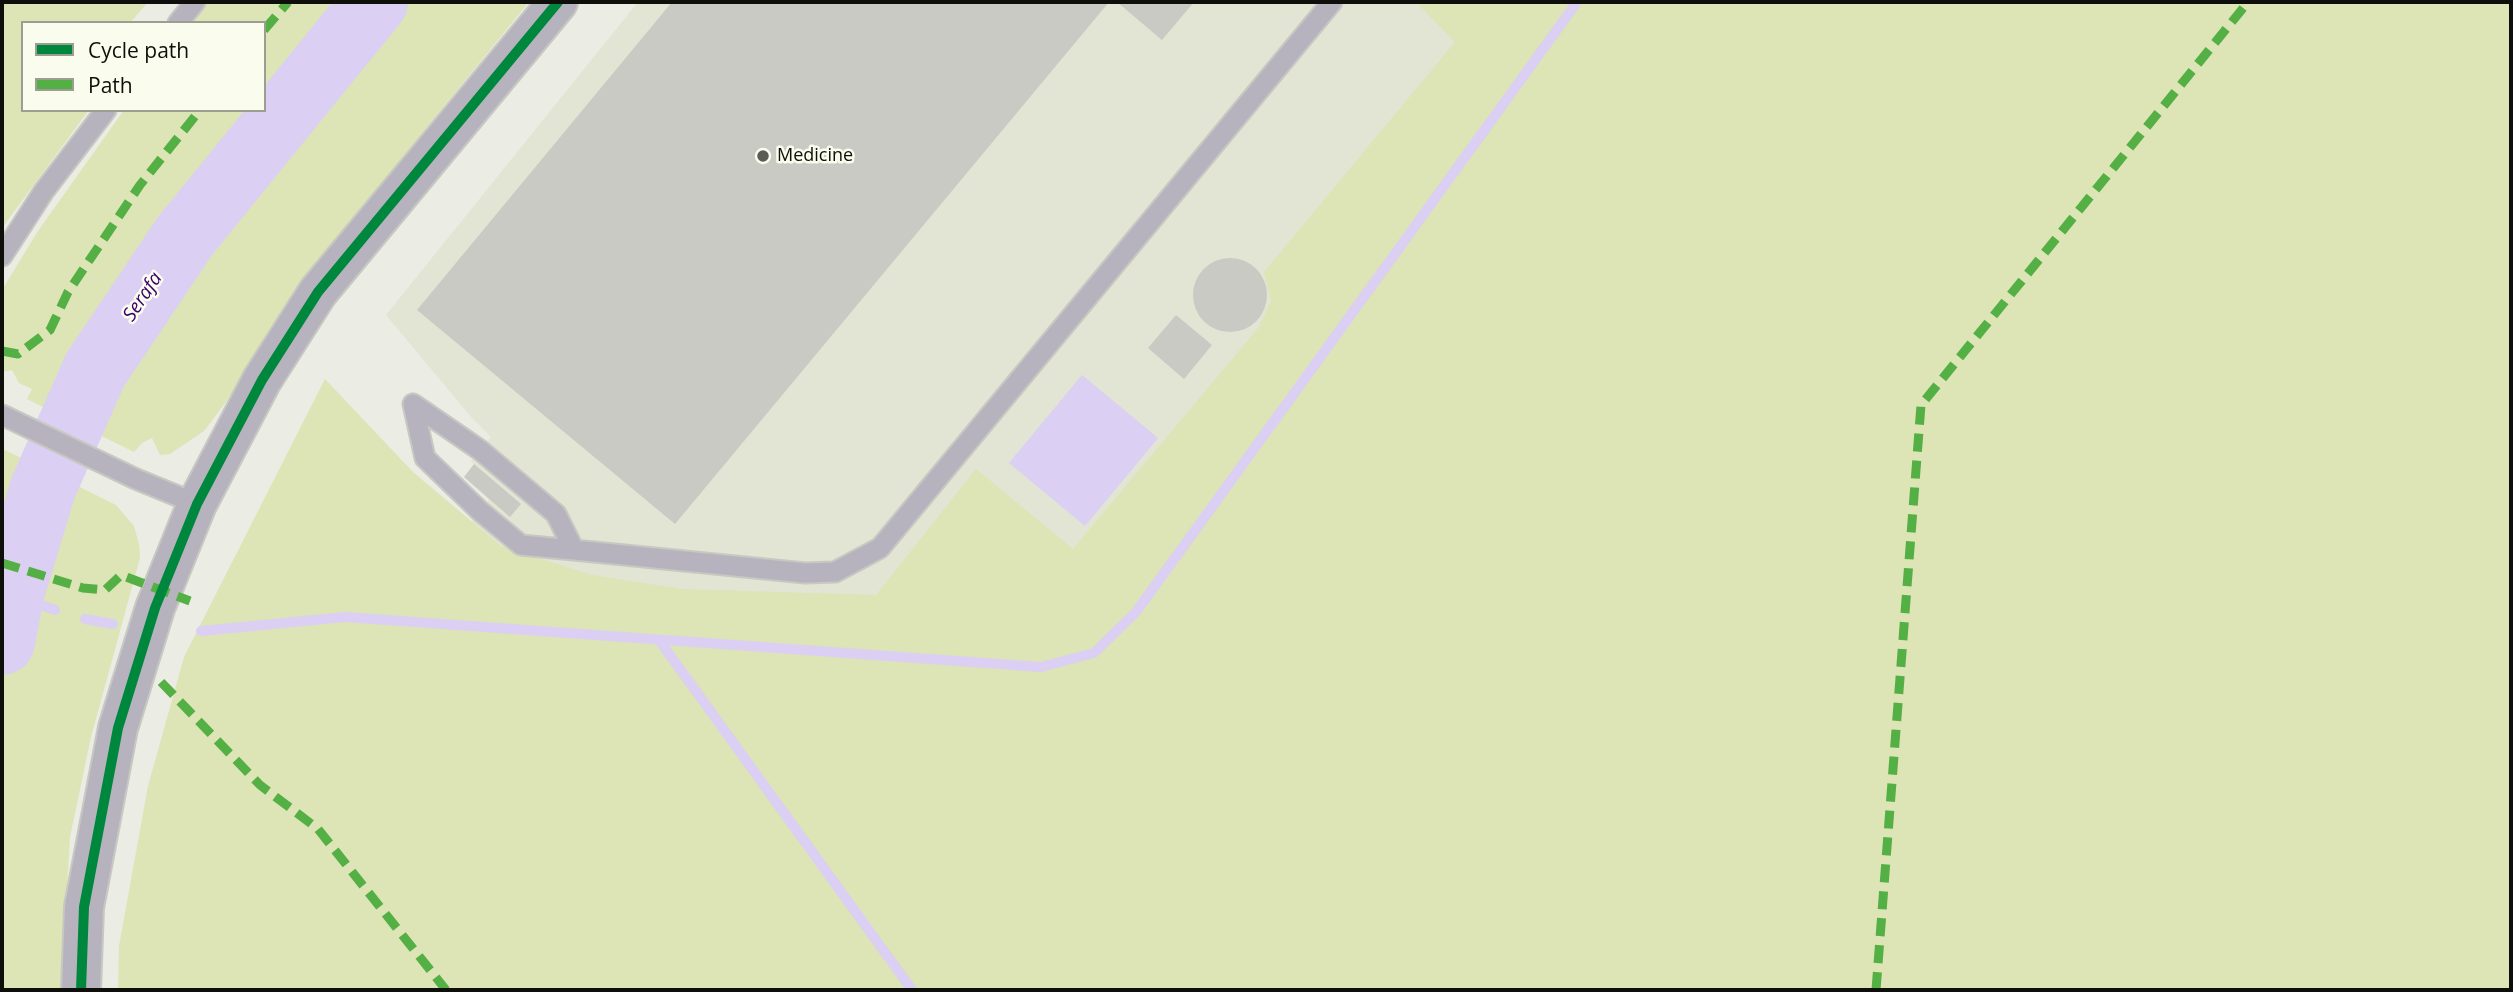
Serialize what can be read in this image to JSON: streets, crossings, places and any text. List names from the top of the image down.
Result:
{
  "water": ["Serafa"],
  "places": ["Medicine"],
  "legend": ["Cycle path", "Path"]
}
